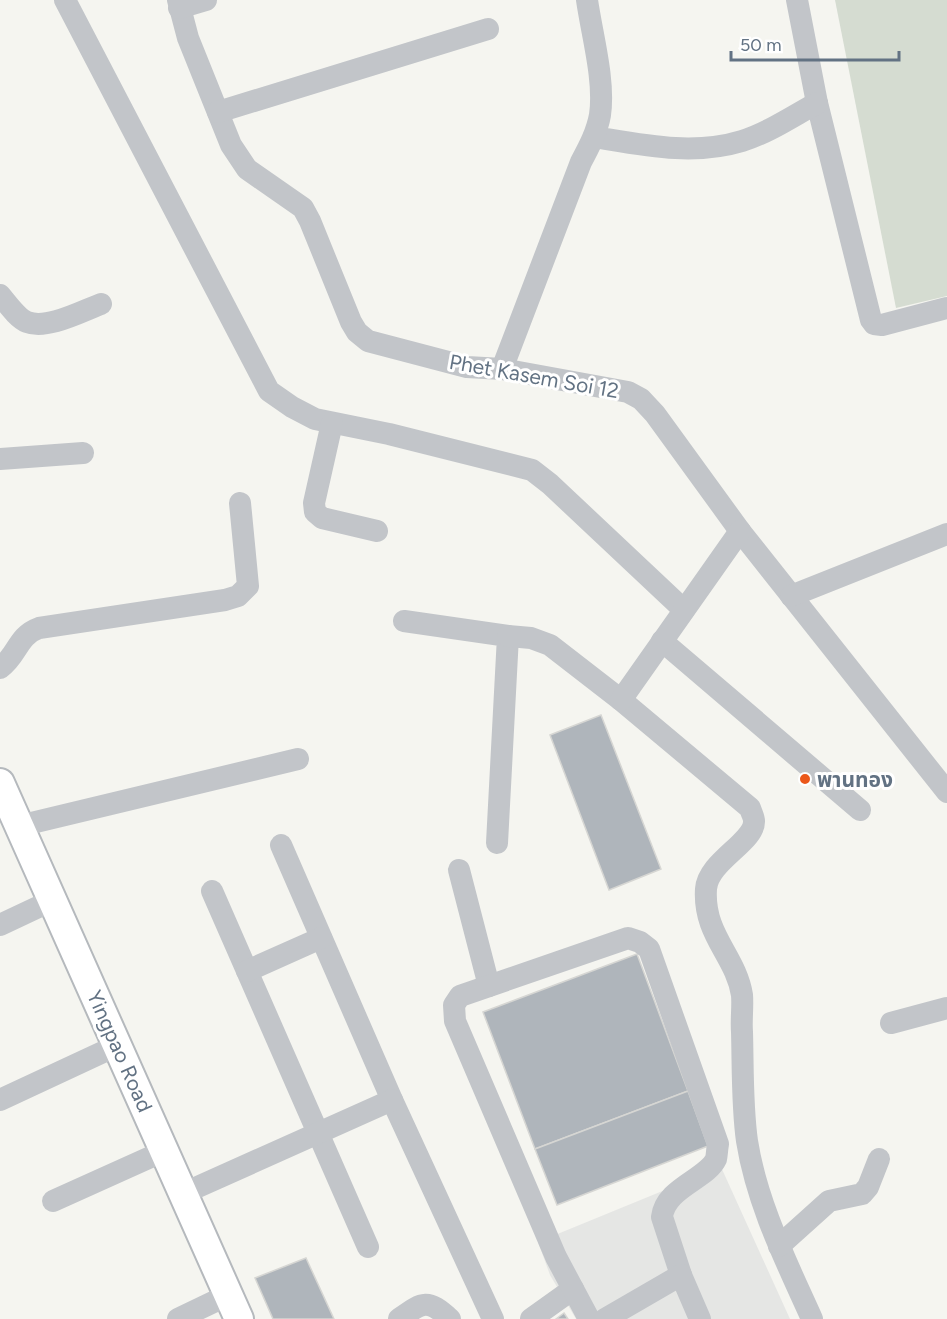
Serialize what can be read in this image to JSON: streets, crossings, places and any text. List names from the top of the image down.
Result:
{
  "streets": {
    "main road": ["Yingpao Road"],
    "street": ["Phet Kasem Soi 12"]
  },
  "places": ["พานทอง"],
  "scale_bar": "50 m"
}
